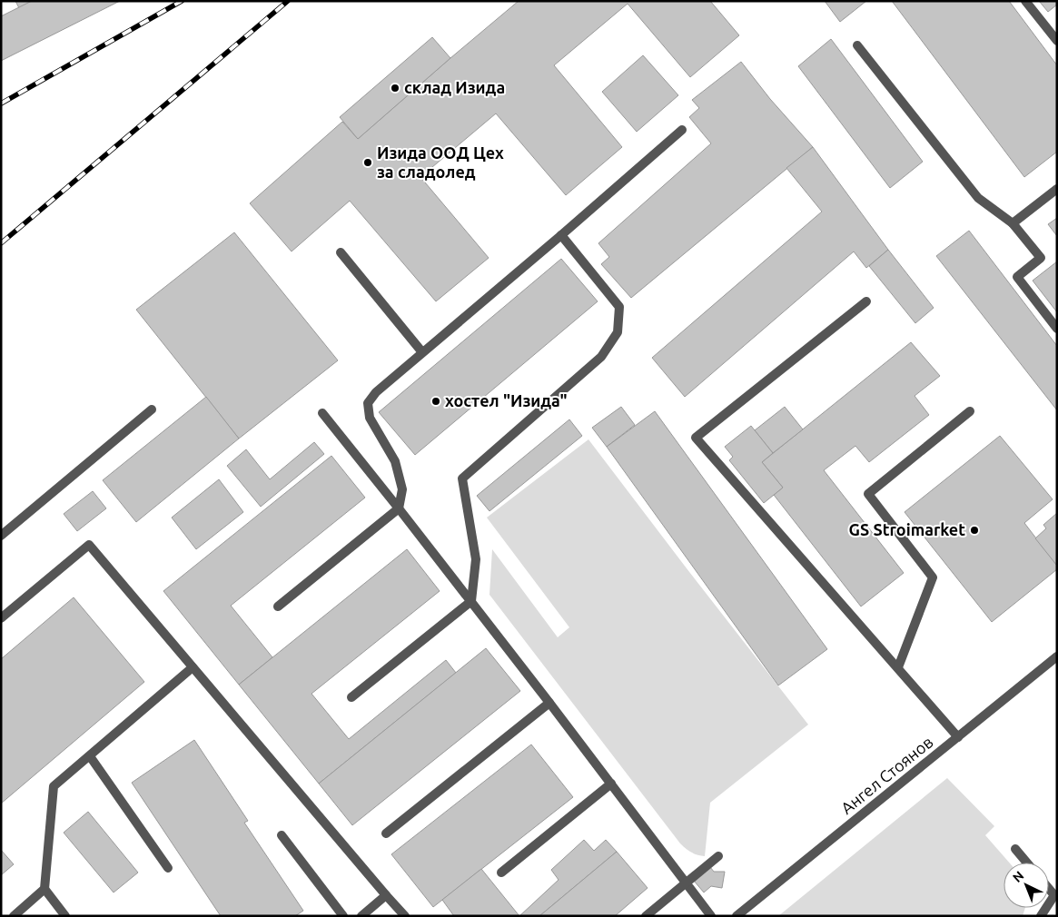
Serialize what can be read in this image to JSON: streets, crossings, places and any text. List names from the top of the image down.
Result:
{
  "streets": {
    "street": ["Ангел Стоянов"]
  },
  "places": [
    "склад Изида",
    "Изида ООД Цех за сладолед",
    "хостел \"Изида\"",
    "GS Stroimarket"
  ],
  "north": "top left"
}
